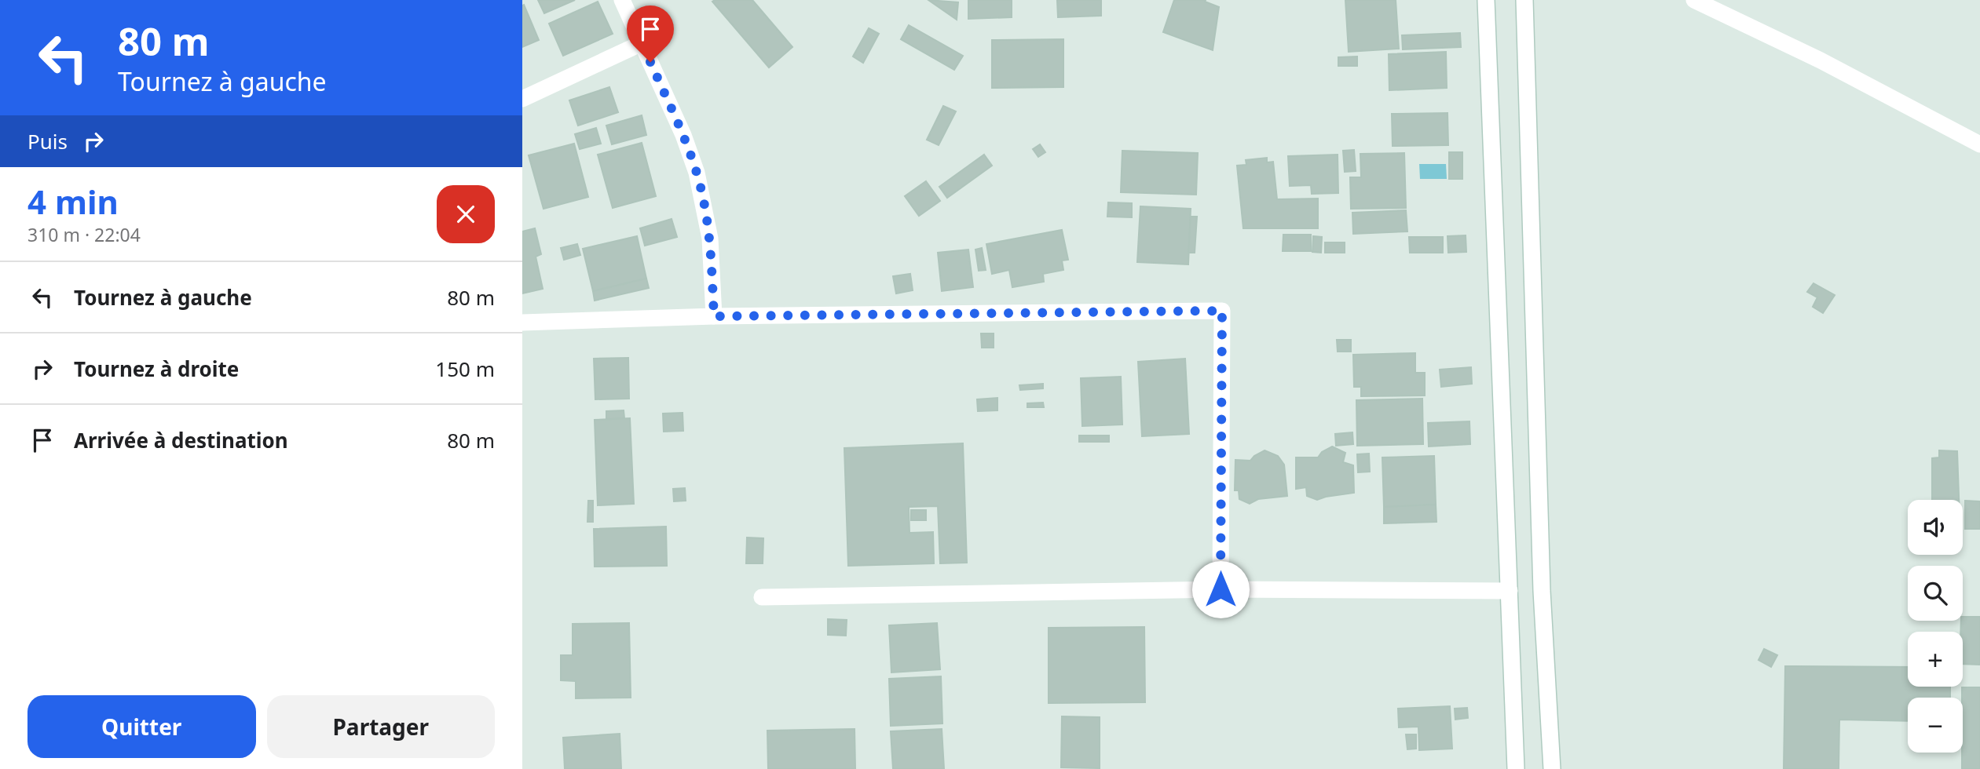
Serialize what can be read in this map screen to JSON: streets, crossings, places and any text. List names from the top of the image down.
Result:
{
  "page": {
    "turn": ["80 m", "Tournez à gauche"],
    "then": "Puis",
    "heading": ["4 min", "310 m · 22:04"],
    "list": [
      {
        "name": "Tournez à gauche",
        "value": "80 m"
      },
      {
        "name": "Tournez à droite",
        "value": "150 m"
      },
      {
        "name": "Arrivée à destination",
        "value": "80 m"
      }
    ],
    "map_buttons": ["+", "−"],
    "buttons": ["Quitter", "Partager"]
  }
}
